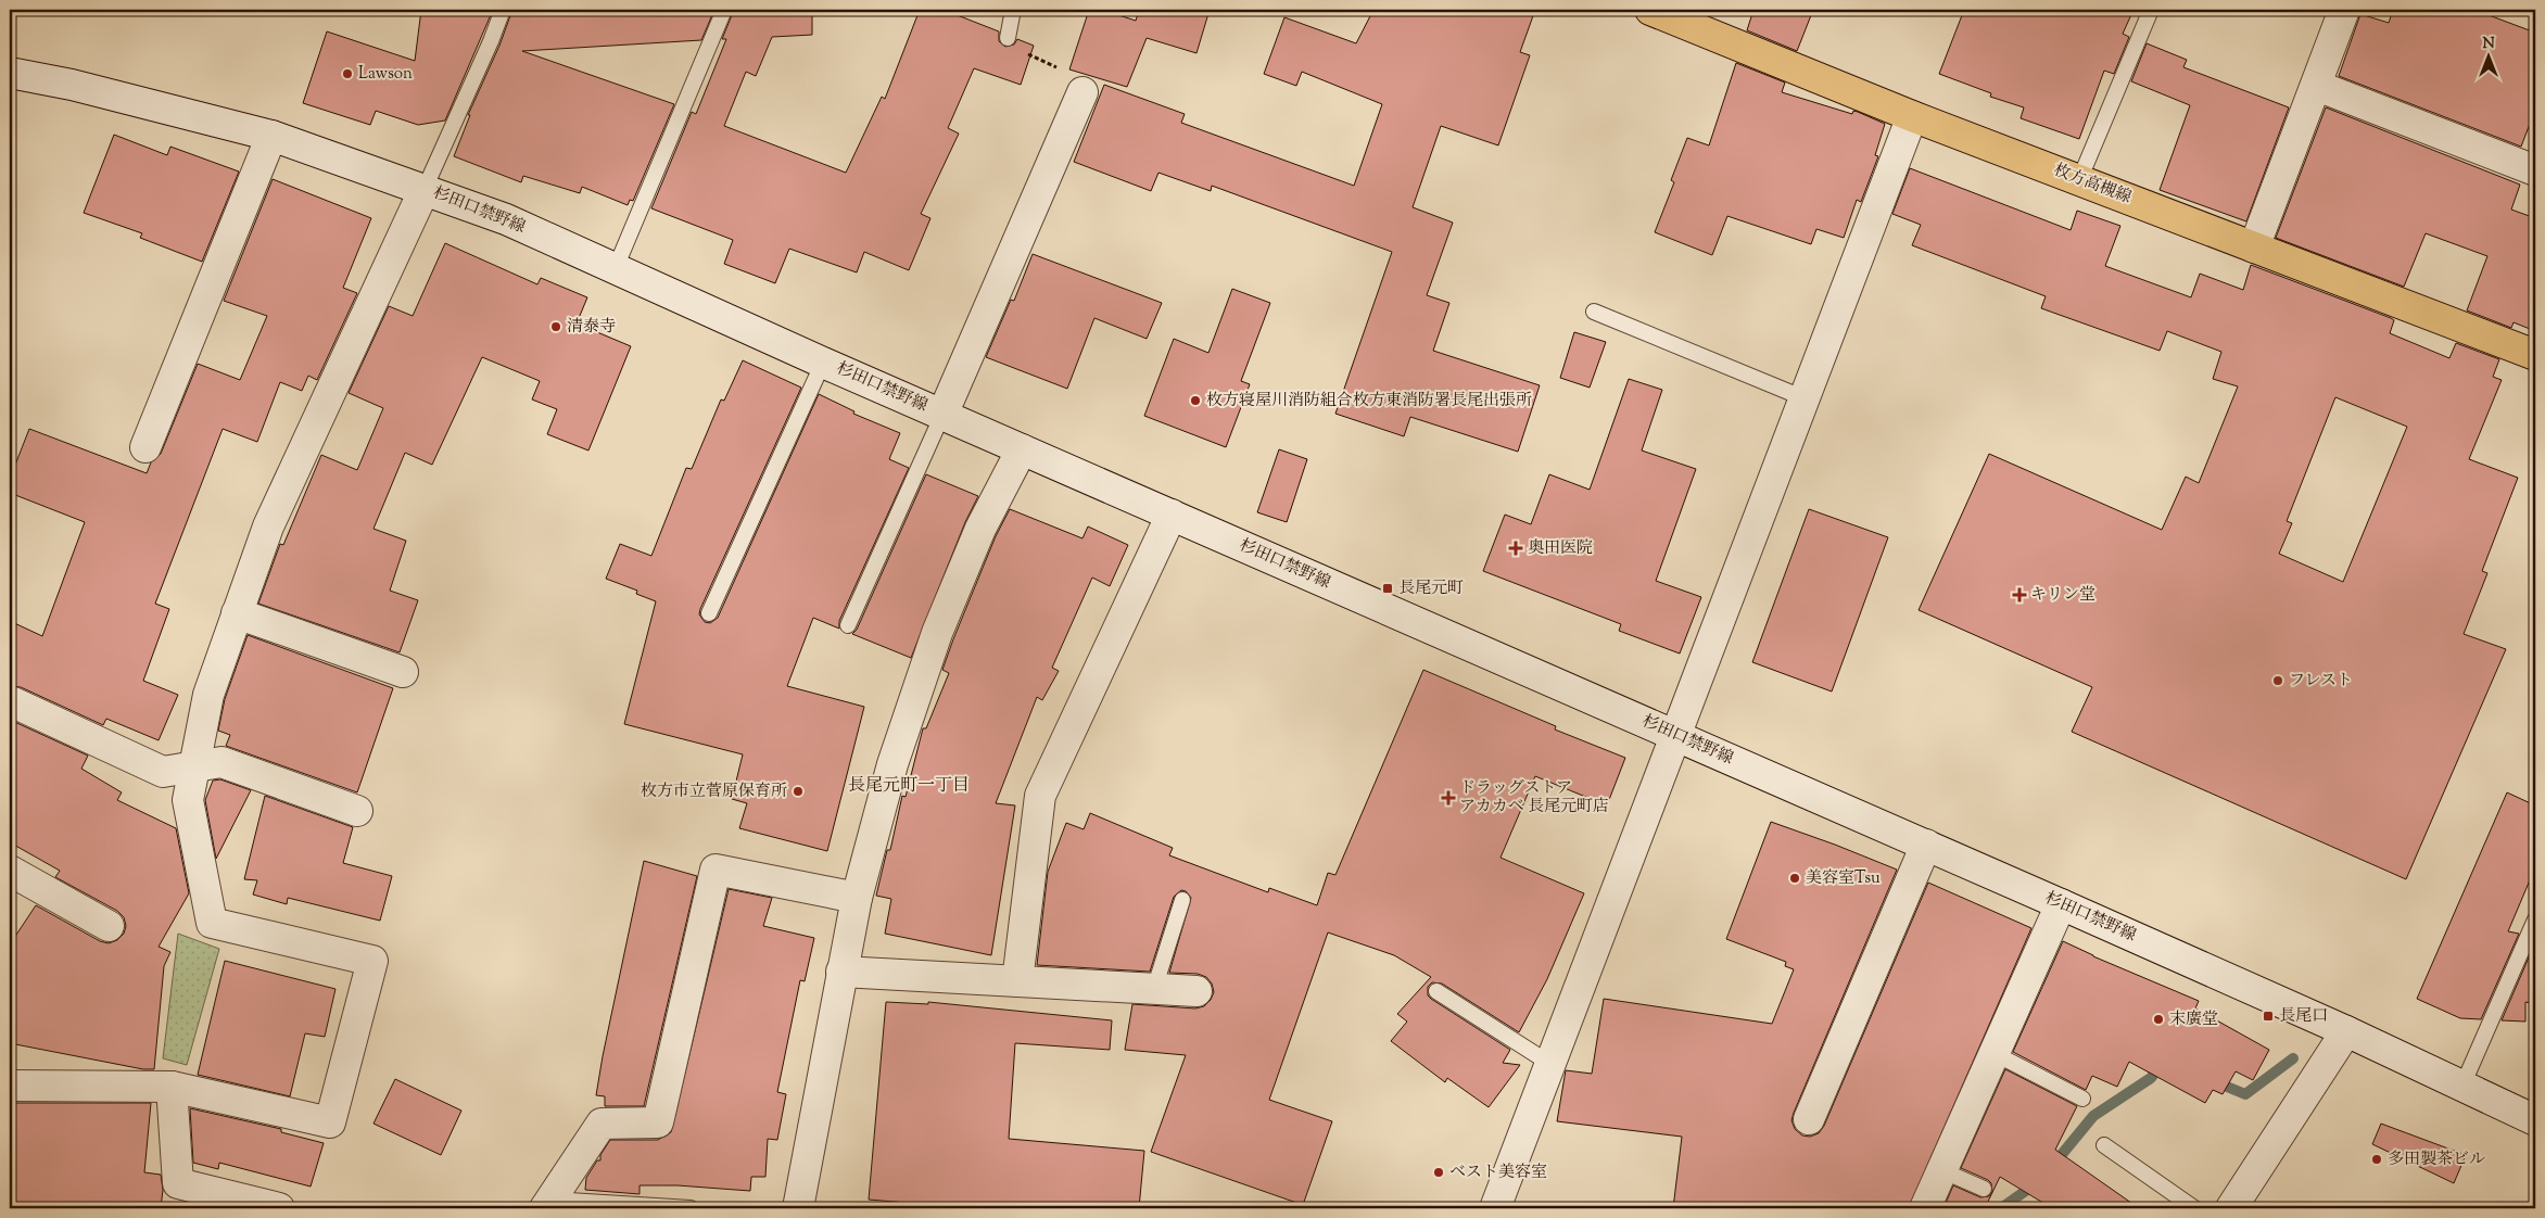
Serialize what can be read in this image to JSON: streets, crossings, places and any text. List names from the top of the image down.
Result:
{
  "streets": {
    "main road": ["枚方高槻線"],
    "street": ["杉田口禁野線"]
  },
  "districts": ["長尾元町一丁目"],
  "places": {
    "other": [
      "Lawson",
      "清泰寺",
      "枚方寝屋川消防組合枚方東消防署長尾出張所",
      "フレスト",
      "枚方市立菅原保育所",
      "美容室Tsu",
      "末廣堂",
      "多田製茶ビル",
      "ベスト美容室"
    ],
    "health": ["奥田医院", "キリン堂", "ドラッグストア アカカベ 長尾元町店"],
    "transit": ["長尾元町", "長尾口"]
  },
  "north": "top"
}
